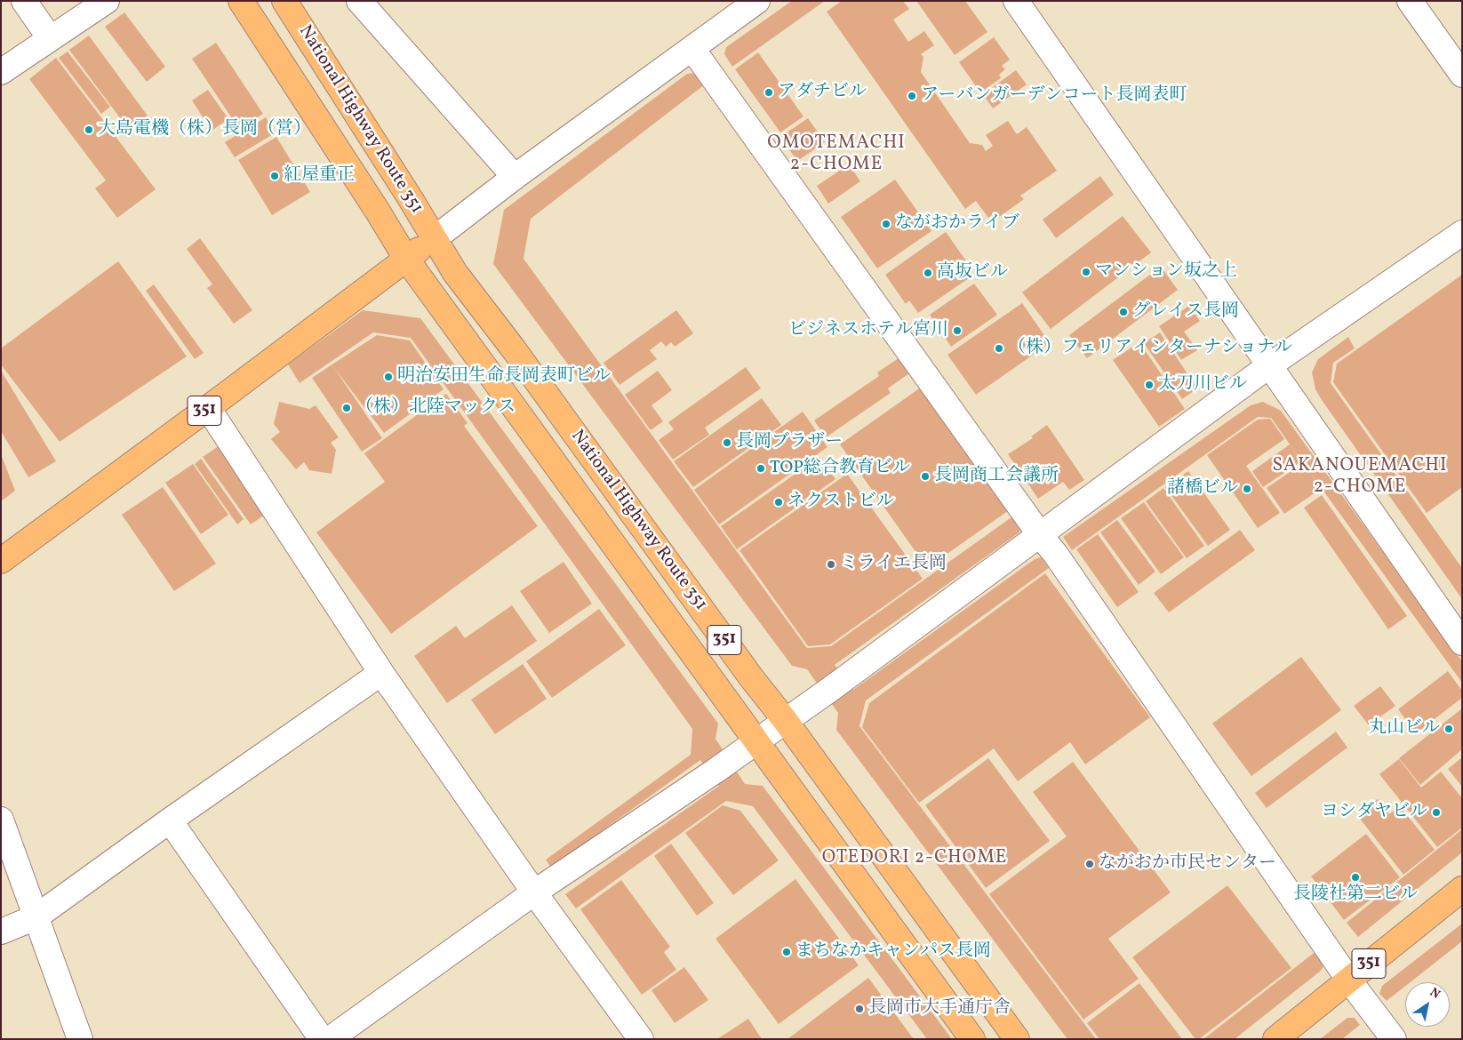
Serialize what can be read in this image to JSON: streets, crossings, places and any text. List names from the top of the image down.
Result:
{
  "streets": {
    "highway": ["National Highway Route 351", "351"]
  },
  "crossings": [
    ["National Highway Route 351", "351"]
  ],
  "districts": ["OMOTEMACHI 2-CHOME", "SAKANOUEMACHI 2-CHOME", "OTEDORI 2-CHOME"],
  "places": [
    "アダチビル",
    "アーバンガーデンコート長岡表町",
    "大島電機（株）長岡（営）",
    "紅屋重正",
    "ながおかライブ",
    "マンション坂之上",
    "高坂ビル",
    "グレイス長岡",
    "ビジネスホテル宮川",
    "（株）フェリアインターナショナル",
    "明治安田生命長岡表町ビル",
    "太刀川ビル",
    "（株）北陸マックス",
    "長岡ブラザー",
    "TOP総合教育ビル",
    "長岡商工会議所",
    "諸橋ビル",
    "ネクストビル",
    "ミライエ長岡",
    "丸山ビル",
    "ヨシダヤビル",
    "ながおか市民センター",
    "長陵社第二ビル",
    "まちなかキャンパス長岡",
    "長岡市大手通庁舎"
  ],
  "north": "top right"
}
